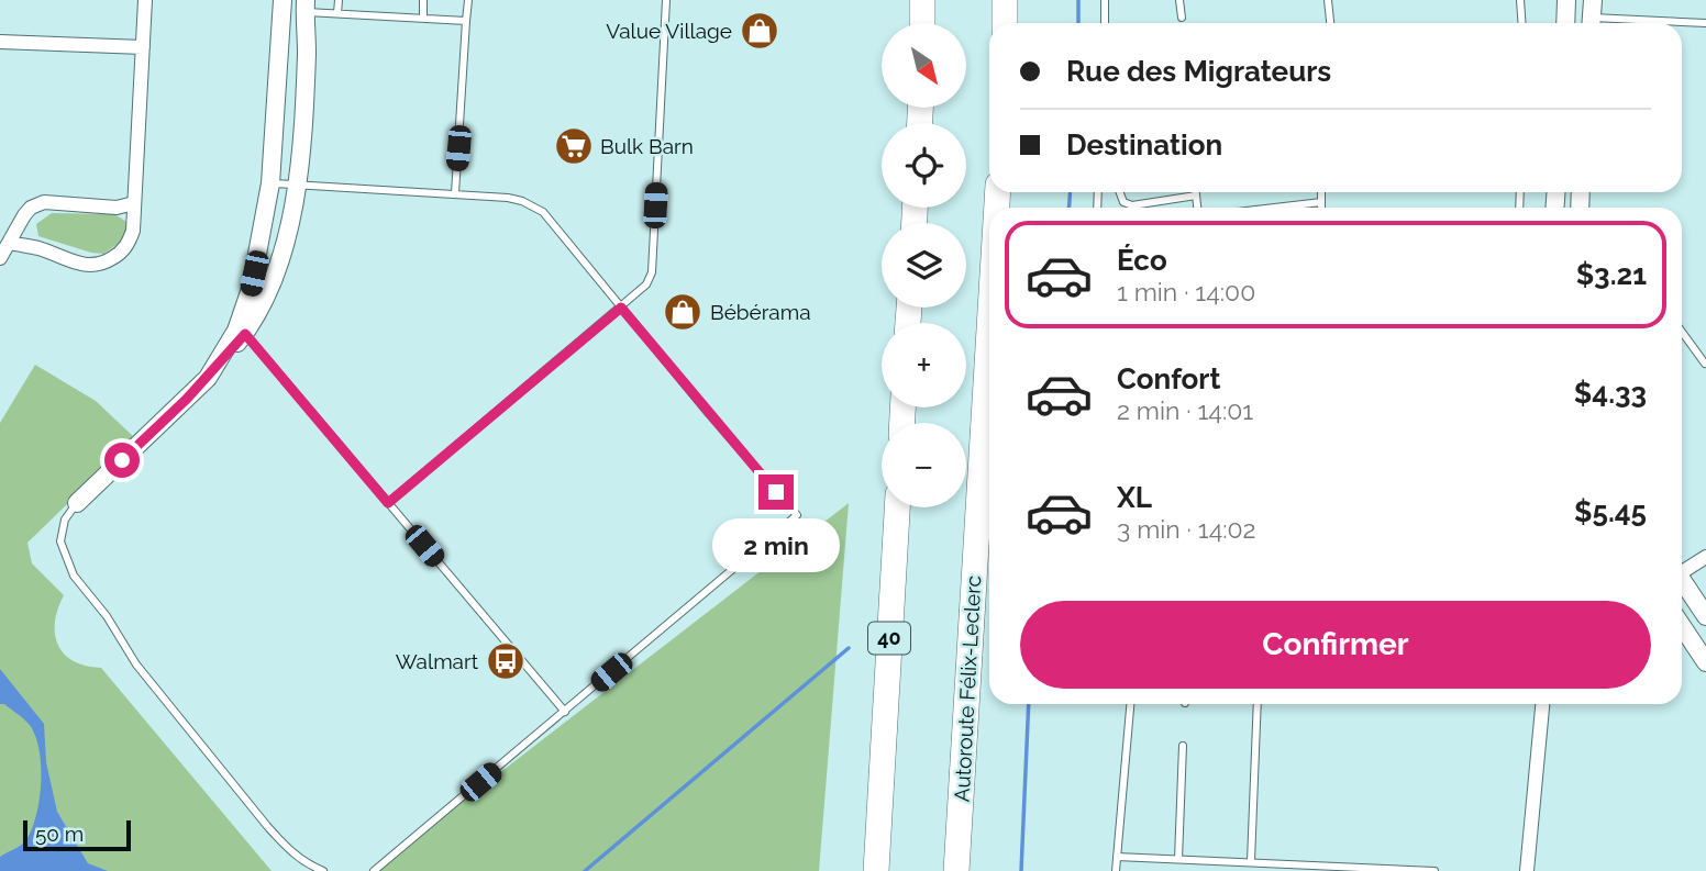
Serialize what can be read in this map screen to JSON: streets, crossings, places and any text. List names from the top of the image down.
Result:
{
  "streets": {
    "highway": ["40", "Autoroute Félix-Leclerc"]
  },
  "places": {
    "shop": ["Value Village", "Bébérama"],
    "supermarket": ["Bulk Barn"],
    "bus stop": ["Walmart"]
  },
  "scale_bar": "50 m",
  "north": "bottom right",
  "page": {
    "map_buttons": ["+", "−"],
    "banner": ["Rue des Migrateurs", "Destination"],
    "list": [
      {
        "name": "Éco",
        "note": "1 min · 14:00",
        "value": "$3.21"
      },
      {
        "name": "Confort",
        "note": "2 min · 14:01",
        "value": "$4.33"
      },
      {
        "name": "XL",
        "note": "3 min · 14:02",
        "value": "$5.45"
      }
    ],
    "bubble": "2 min",
    "buttons": "Confirmer",
    "scale": "50 m"
  }
}
